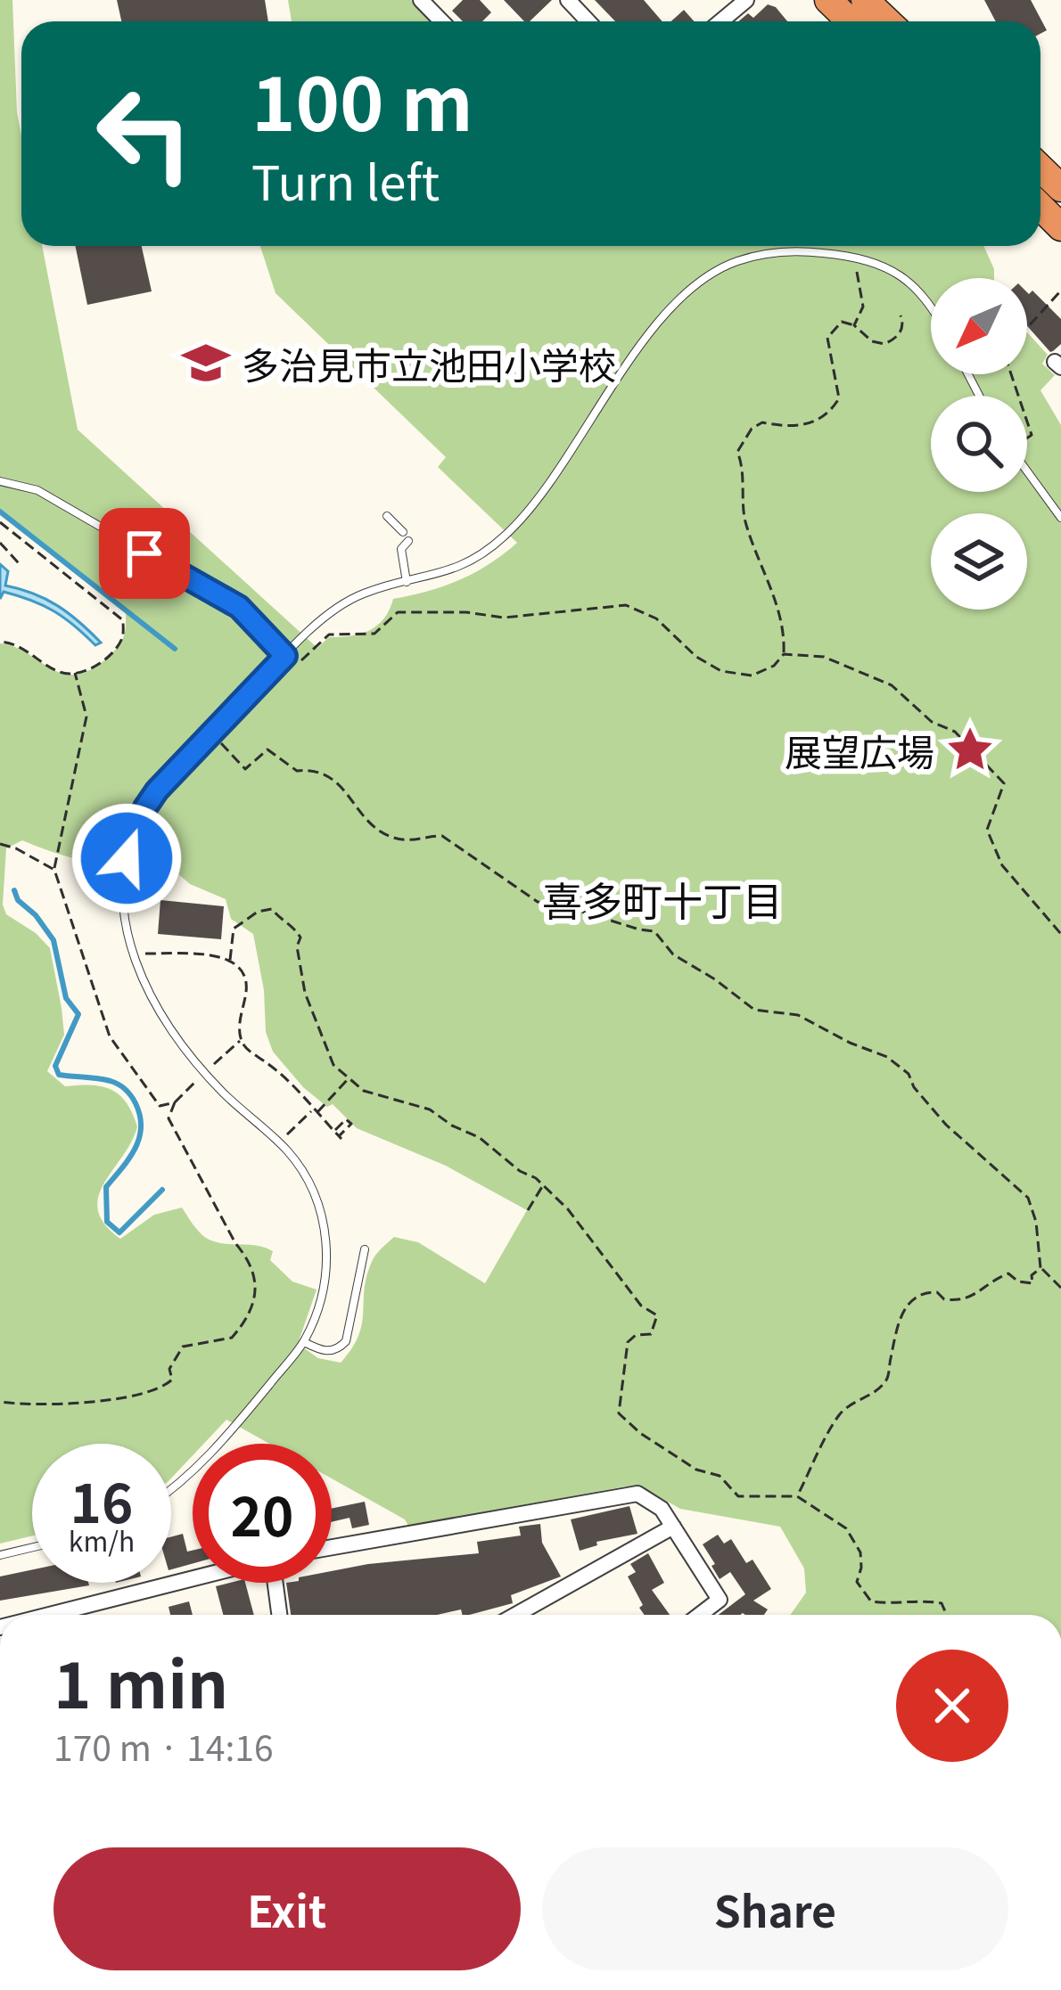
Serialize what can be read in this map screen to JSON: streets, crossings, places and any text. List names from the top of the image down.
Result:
{
  "districts": ["喜多町十丁目"],
  "places": {
    "school or university": ["多治見市立池田小学校"],
    "place": ["展望広場"]
  },
  "north": "bottom left",
  "page": {
    "turn": ["100 m", "Turn left"],
    "speed": "16 km/h",
    "limit": "20",
    "heading": ["1 min", "170 m · 14:16"],
    "buttons": ["Exit", "Share"]
  }
}
